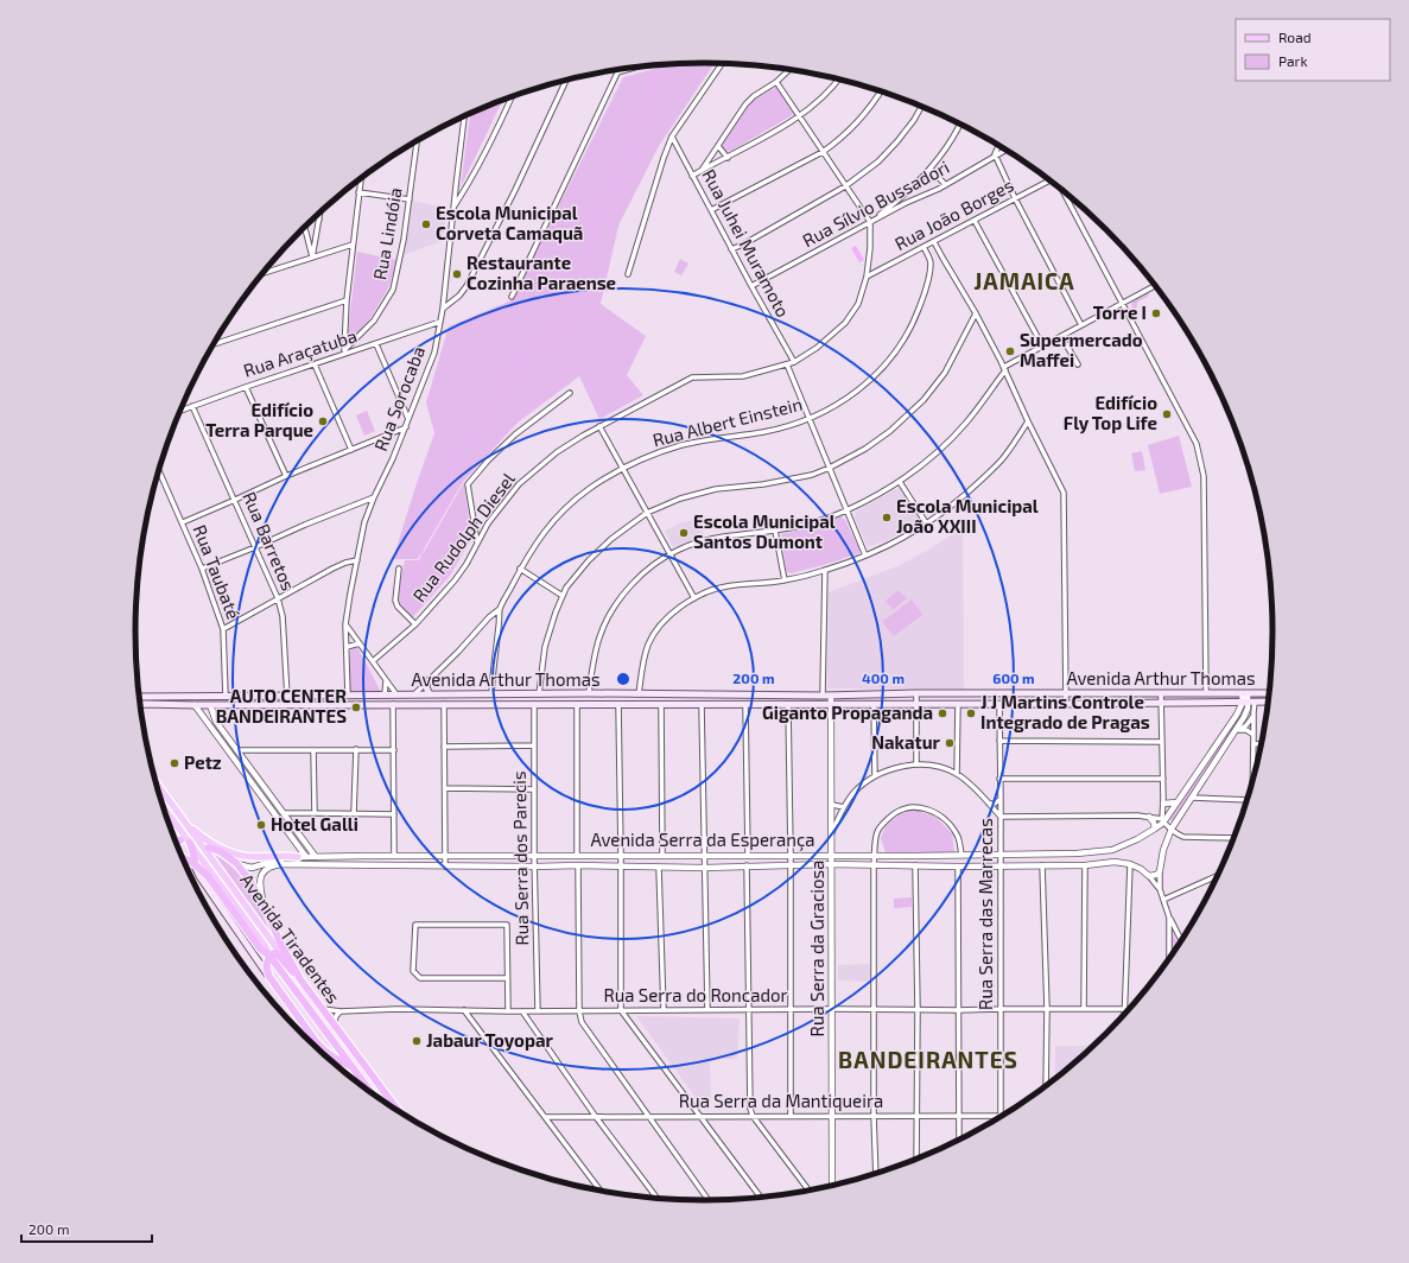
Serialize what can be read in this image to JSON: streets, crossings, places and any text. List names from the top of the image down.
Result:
{
  "streets": {
    "highway": ["Avenida Tiradentes"],
    "main road": ["Avenida Arthur Thomas"],
    "street": [
      "Rua Sílvio Bussadori",
      "Rua João Borges",
      "Rua Lindóia",
      "Rua Juhei Muramoto",
      "Rua Araçatuba",
      "Rua Sorocaba",
      "Rua Albert Einstein",
      "Rua Rudolph Diesel",
      "Rua Barretos",
      "Rua Taubaté",
      "Avenida Serra da Esperança",
      "Rua Serra dos Parecis",
      "Rua Serra das Marrecas",
      "Rua Serra da Graciosa",
      "Rua Serra do Roncador",
      "Rua Serra da Mantiqueira"
    ]
  },
  "crossings": [
    ["Rua Sílvio Bussadori", "Rua Juhei Muramoto"],
    ["Rua Sílvio Bussadori", "Rua Rudolph Diesel"],
    ["Rua João Borges", "Rua Rudolph Diesel"],
    ["Rua Lindóia", "Rua Araçatuba"],
    ["Rua Juhei Muramoto", "Rua Rudolph Diesel"],
    ["Rua Araçatuba", "Rua Sorocaba"],
    ["Rua Araçatuba", "Rua Barretos"],
    ["Rua Sorocaba", "Avenida Arthur Thomas"],
    ["Rua Albert Einstein", "Avenida Arthur Thomas"],
    ["Rua Barretos", "Avenida Arthur Thomas"],
    ["Rua Taubaté", "Avenida Arthur Thomas"],
    ["Avenida Arthur Thomas", "Rua Serra dos Parecis"],
    ["Avenida Arthur Thomas", "Rua Serra das Marrecas"],
    ["Avenida Arthur Thomas", "Rua Serra da Graciosa"],
    ["Avenida Serra da Esperança", "Rua Serra dos Parecis"],
    ["Avenida Serra da Esperança", "Rua Serra das Marrecas"],
    ["Avenida Serra da Esperança", "Rua Serra da Graciosa"],
    ["Rua Serra dos Parecis", "Rua Serra do Roncador"],
    ["Rua Serra das Marrecas", "Rua Serra do Roncador"],
    ["Rua Serra das Marrecas", "Rua Serra da Mantiqueira"],
    ["Avenida Tiradentes", "Rua Serra do Roncador"],
    ["Rua Serra da Graciosa", "Rua Serra do Roncador"],
    ["Rua Serra da Graciosa", "Rua Serra da Mantiqueira"]
  ],
  "districts": ["JAMAICA", "BANDEIRANTES"],
  "places": [
    "Escola Municipal Corveta Camaquã",
    "Restaurante Cozinha Paraense",
    "Torre I",
    "Supermercado Maffei",
    "Edifício Fly Top Life",
    "Edifício Terra Parque",
    "Escola Municipal João XXIII",
    "Escola Municipal Santos Dumont",
    "AUTO CENTER BANDEIRANTES",
    "Giganto Propaganda",
    "J J Martins Controle Integrado de Pragas",
    "Nakatur",
    "Petz",
    "Hotel Galli",
    "Jabaur Toyopar"
  ],
  "legend": ["Road", "Park"],
  "scale_bar": "200 m",
  "rings": ["200 m", "400 m", "600 m"]
}
